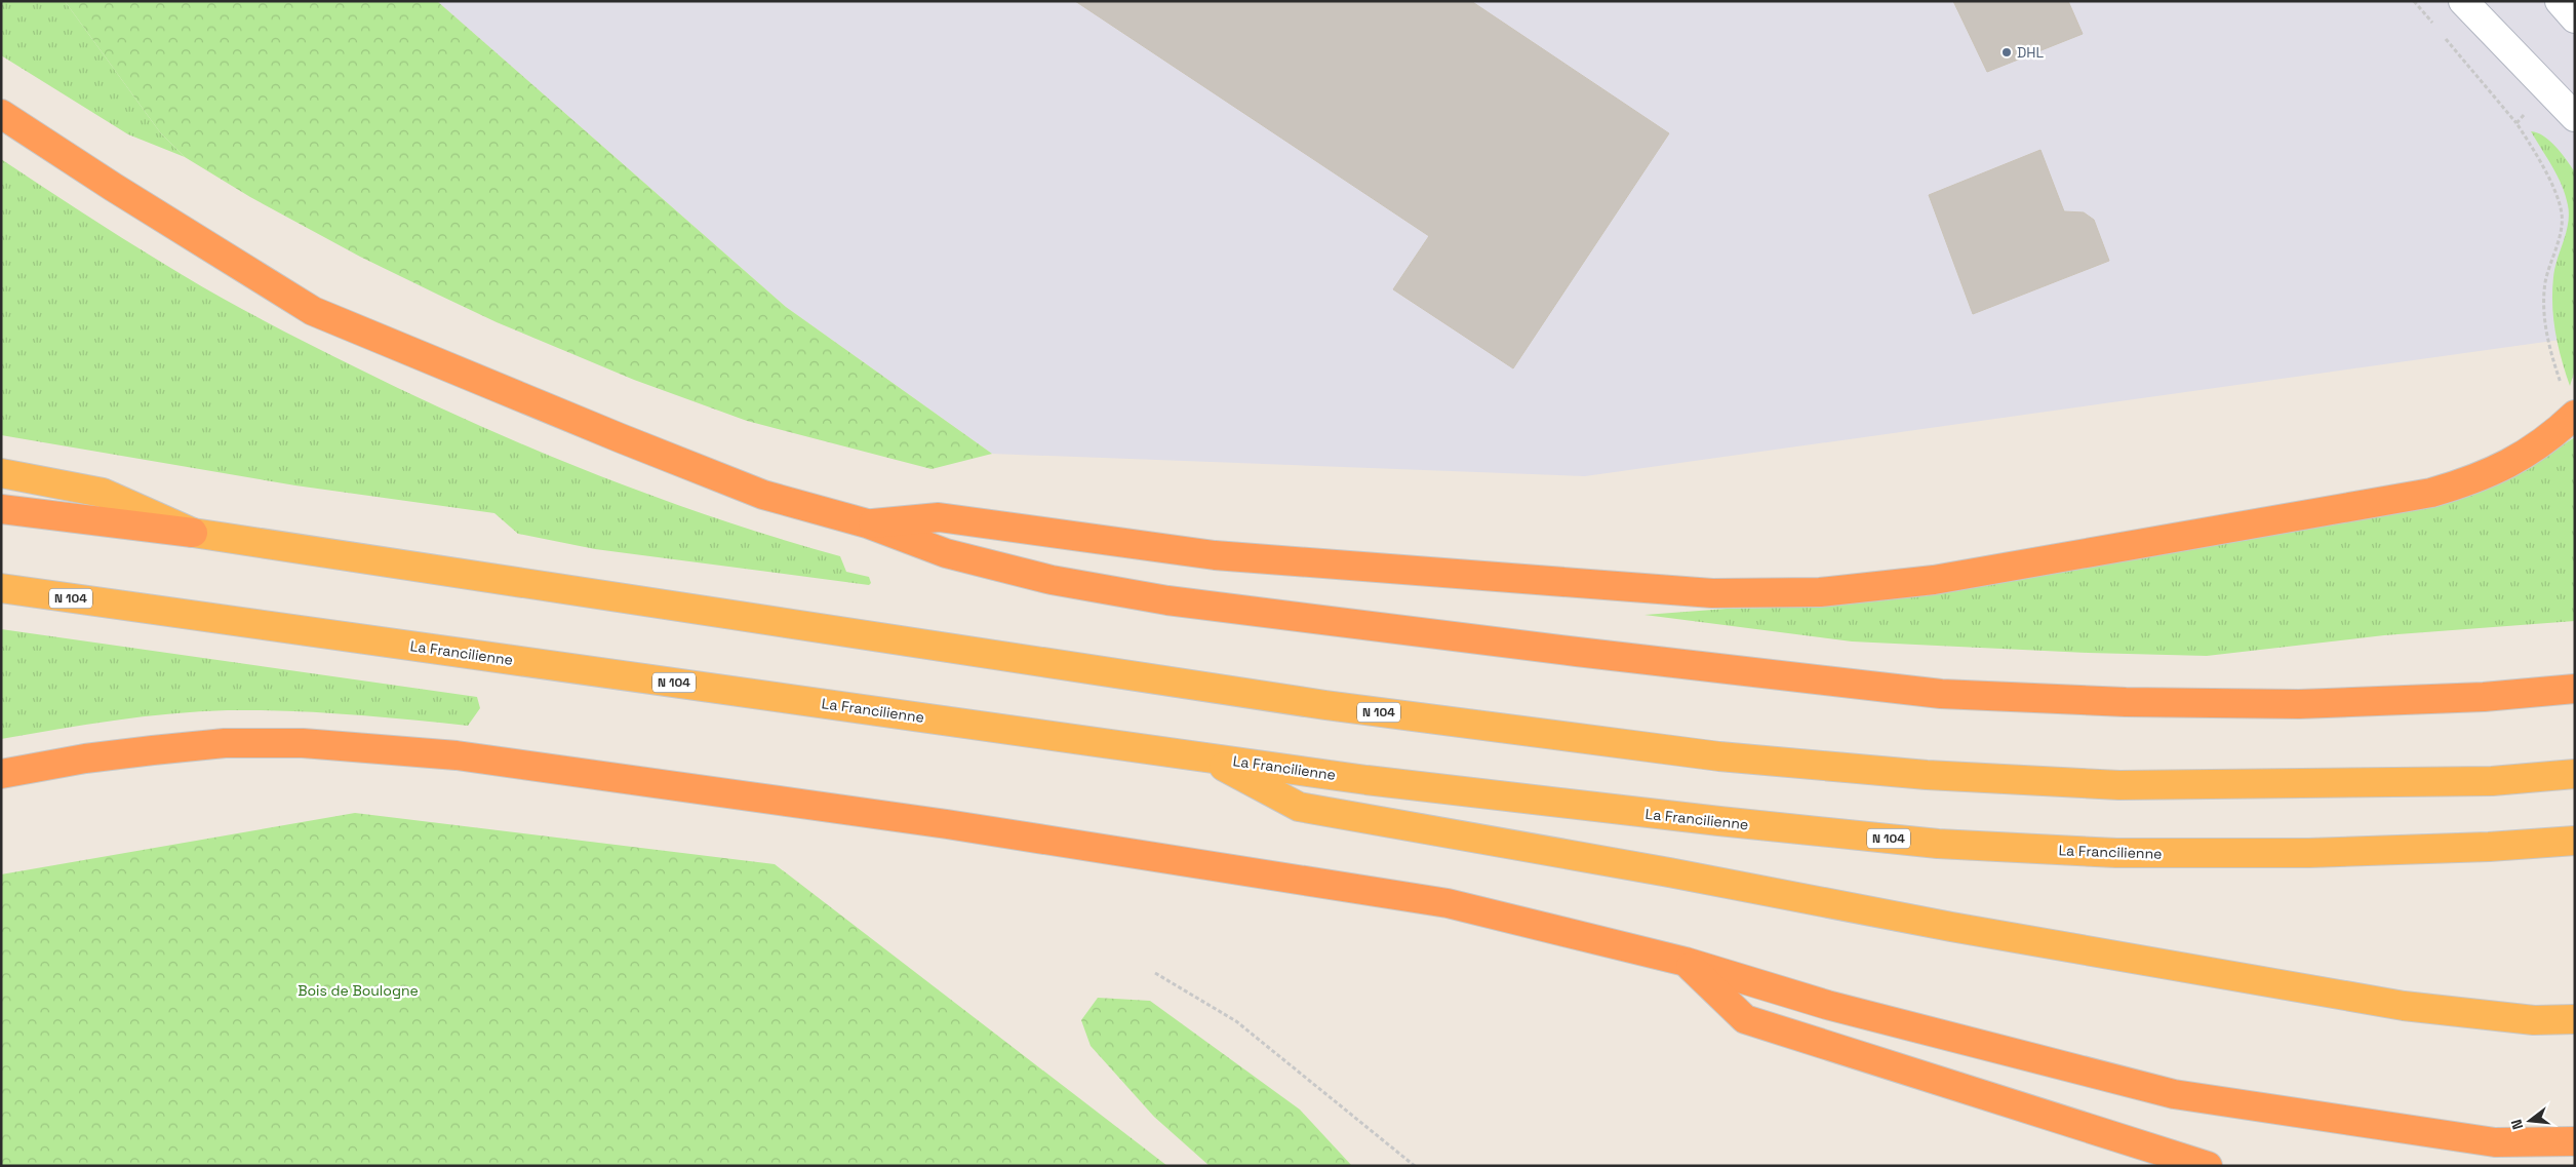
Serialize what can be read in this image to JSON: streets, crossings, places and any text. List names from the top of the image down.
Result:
{
  "streets": {
    "highway": ["N 104", "La Francilienne"]
  },
  "parks": ["Bois de Boulogne"],
  "places": ["DHL"],
  "north": "left"
}
